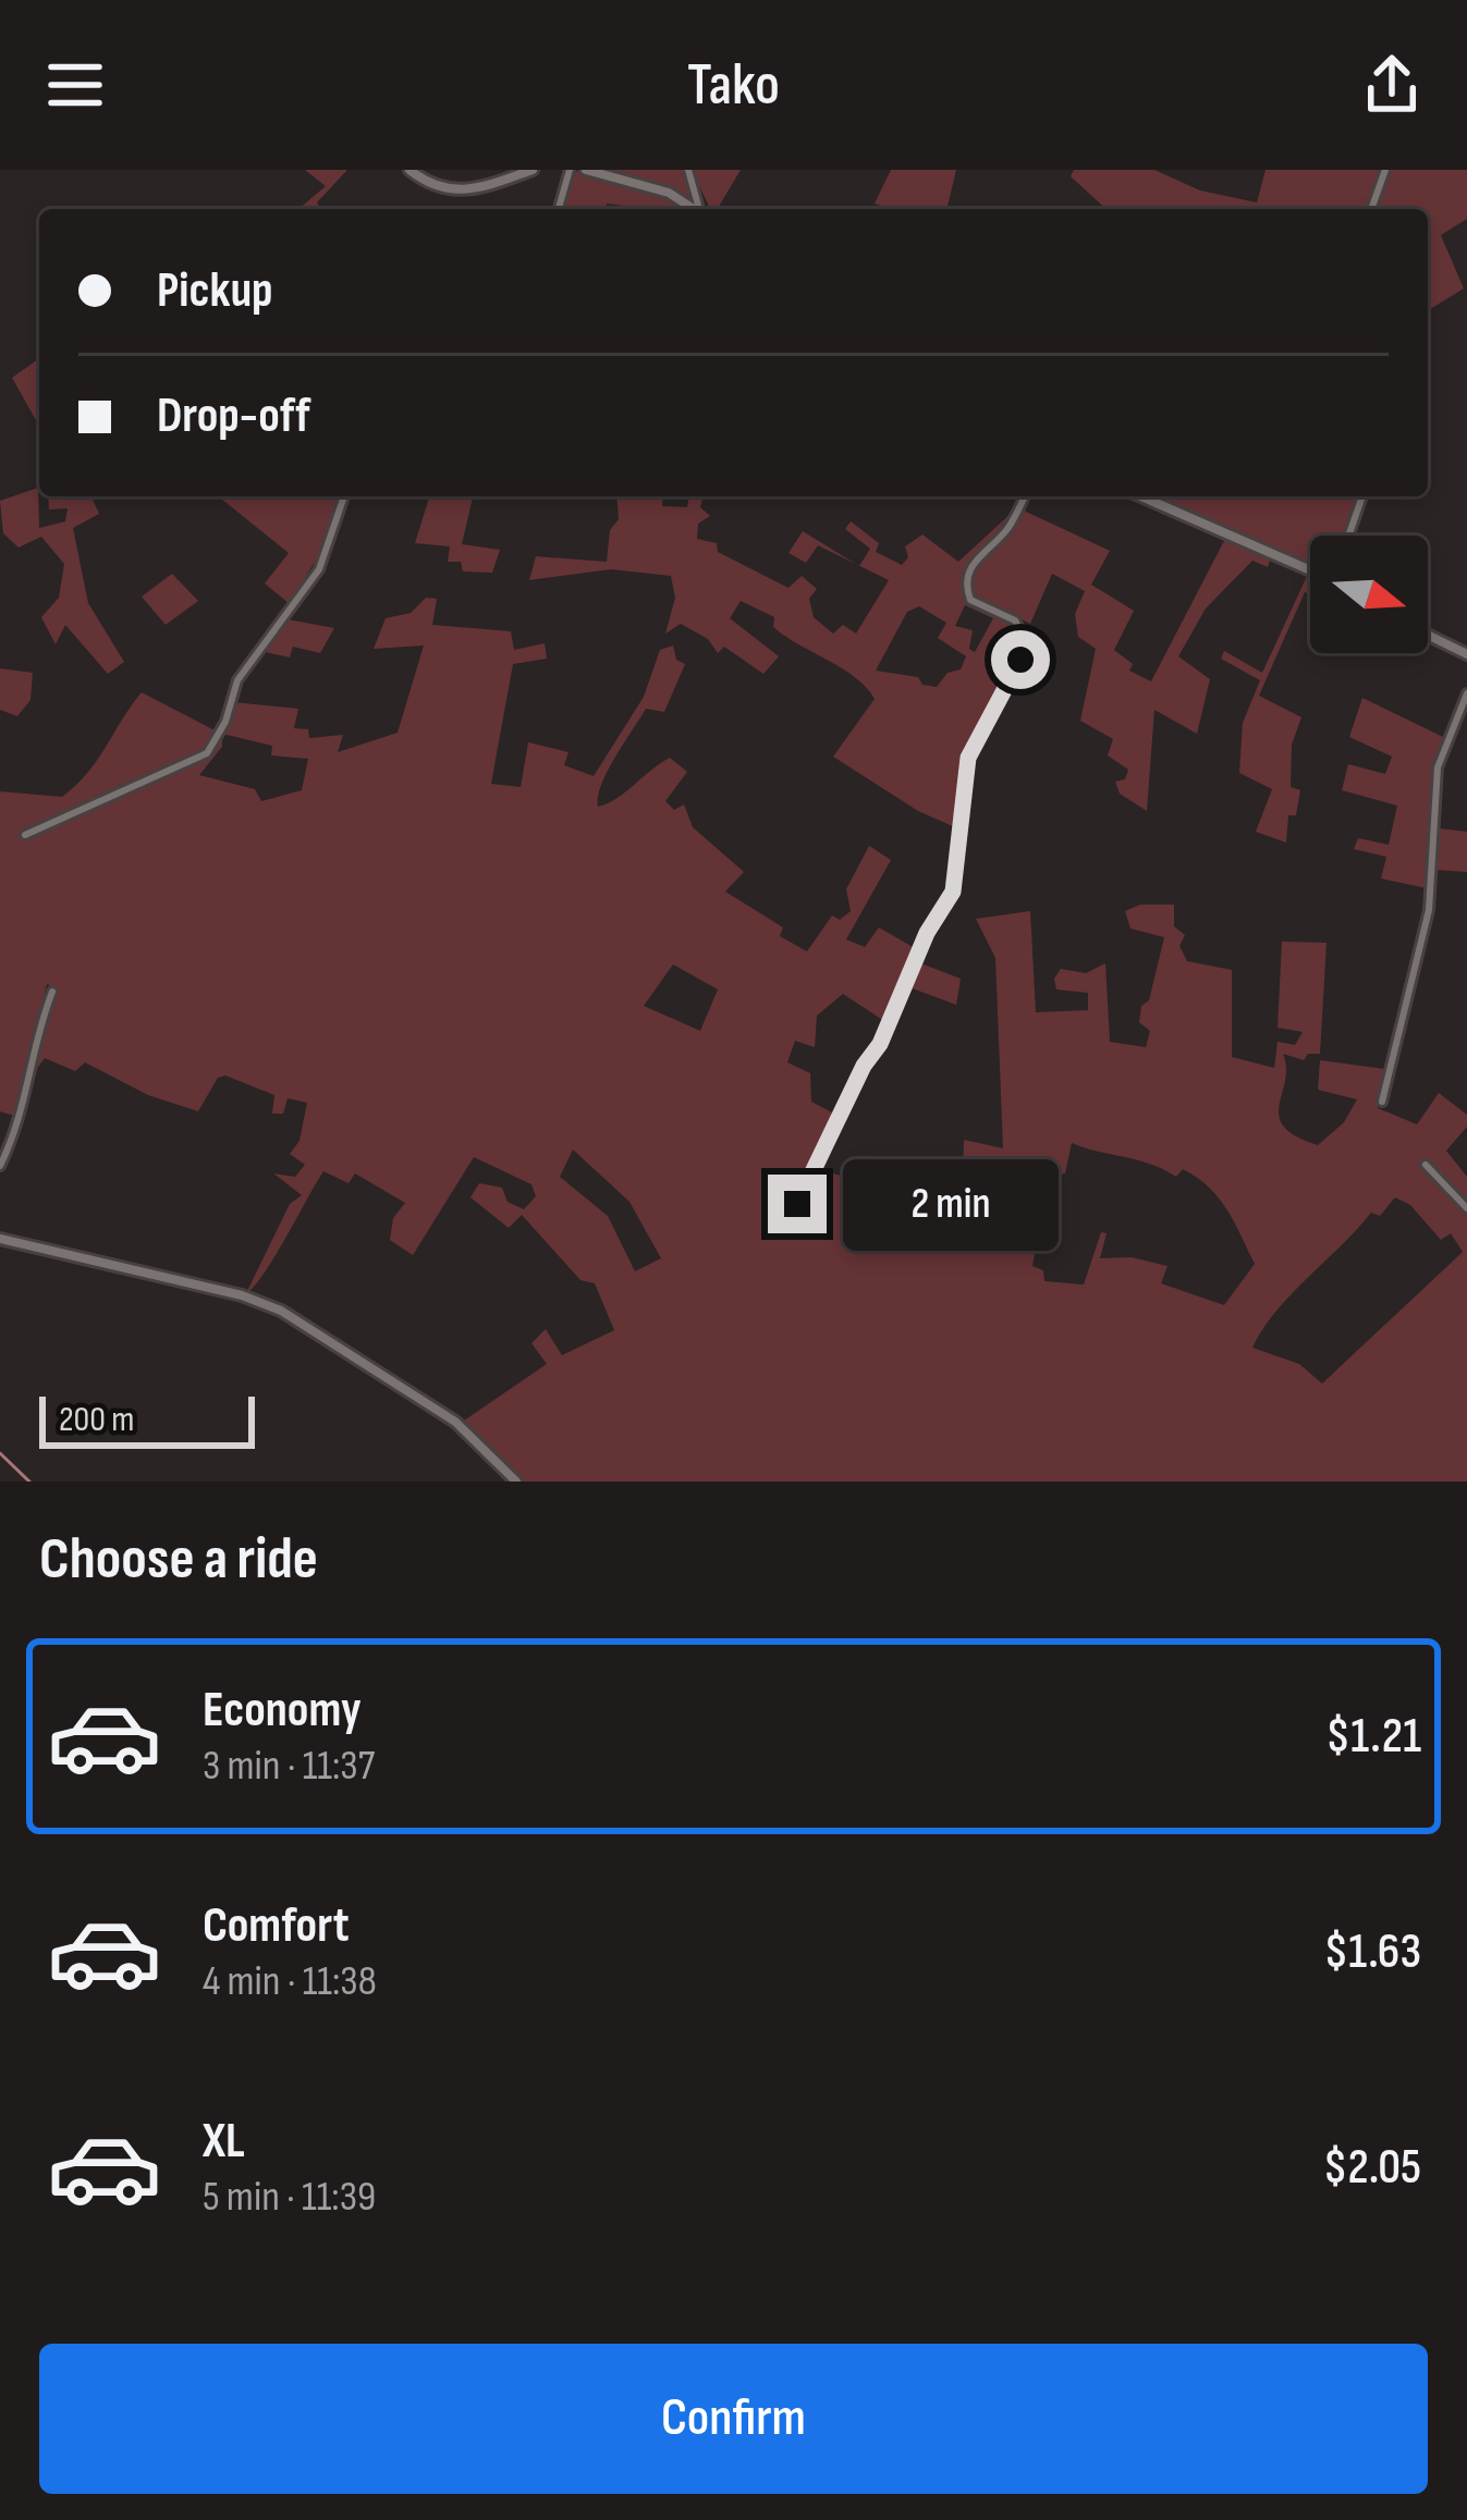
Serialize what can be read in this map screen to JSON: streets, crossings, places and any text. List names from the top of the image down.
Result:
{
  "scale_bar": "200 m",
  "north": "right",
  "page": {
    "header": "Tako",
    "banner": ["Pickup", "Drop-off"],
    "bubble": "2 min",
    "scale": "200 m",
    "heading": "Choose a ride",
    "list": [
      {
        "name": "Economy",
        "note": "3 min · 11:37",
        "value": "$1.21"
      },
      {
        "name": "Comfort",
        "note": "4 min · 11:38",
        "value": "$1.63"
      },
      {
        "name": "XL",
        "note": "5 min · 11:39",
        "value": "$2.05"
      }
    ],
    "buttons": "Confirm"
  }
}
